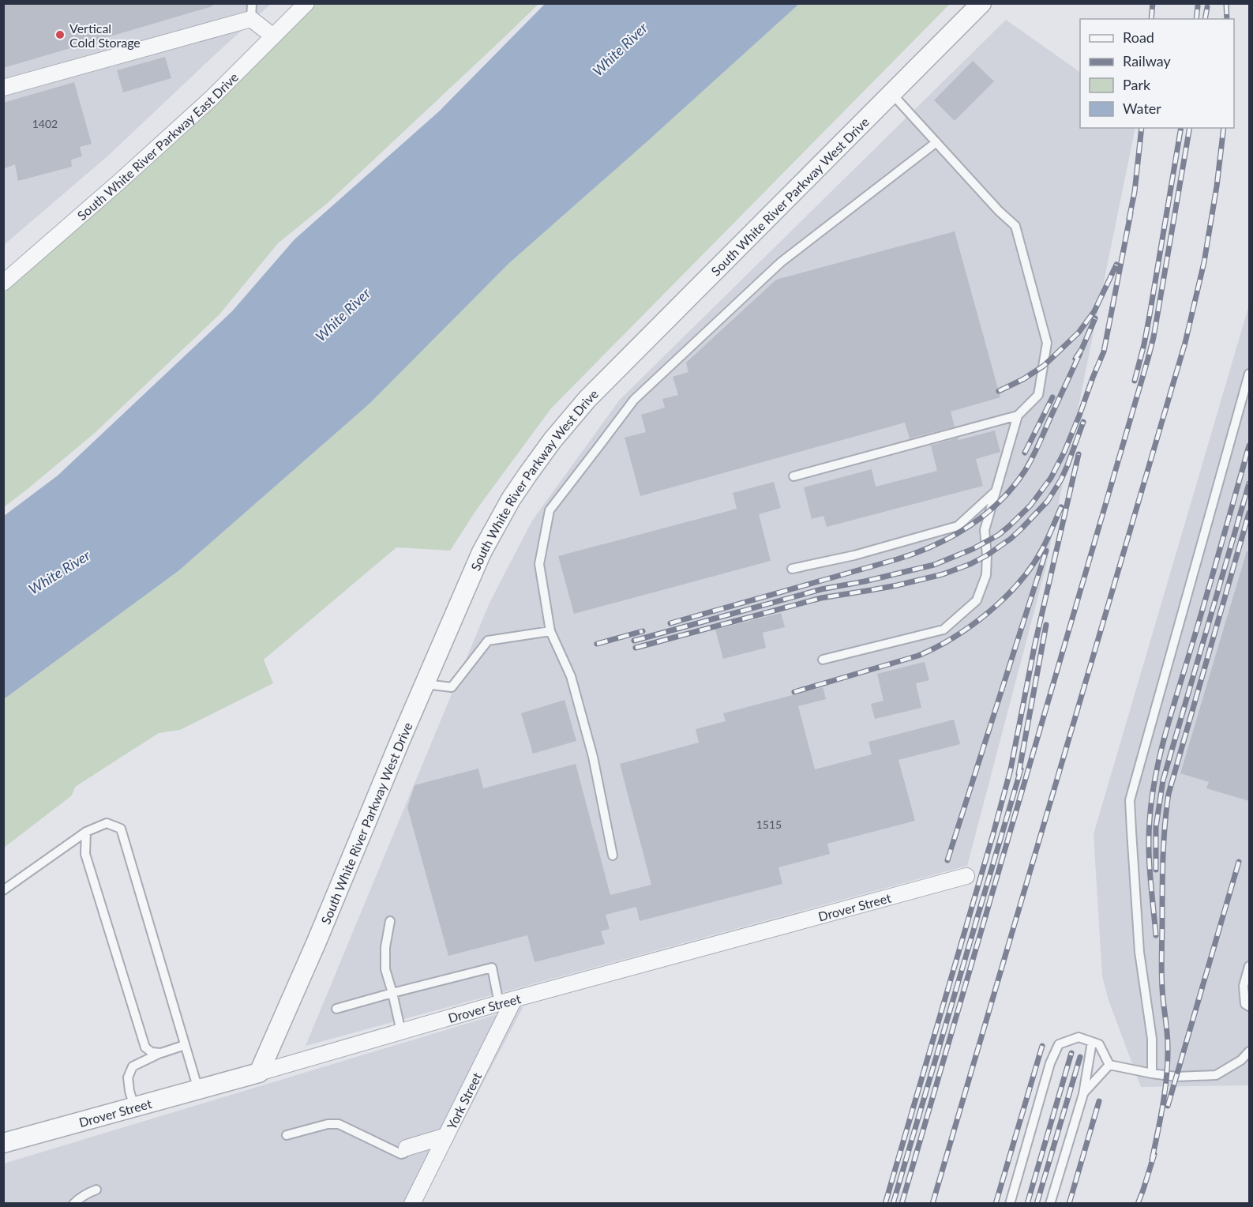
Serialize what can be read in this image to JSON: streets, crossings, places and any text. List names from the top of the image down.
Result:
{
  "streets": {
    "street": [
      "South White River Parkway East Drive",
      "South White River Parkway West Drive",
      "Drover Street",
      "York Street"
    ]
  },
  "crossings": [
    ["South White River Parkway West Drive", "Drover Street"],
    ["Drover Street", "York Street"]
  ],
  "water": ["White River"],
  "places": ["Vertical Cold Storage"],
  "house_numbers": ["1402", "1515"],
  "legend": [
    "Road",
    "Railway",
    "Park",
    "Water"
  ]
}
